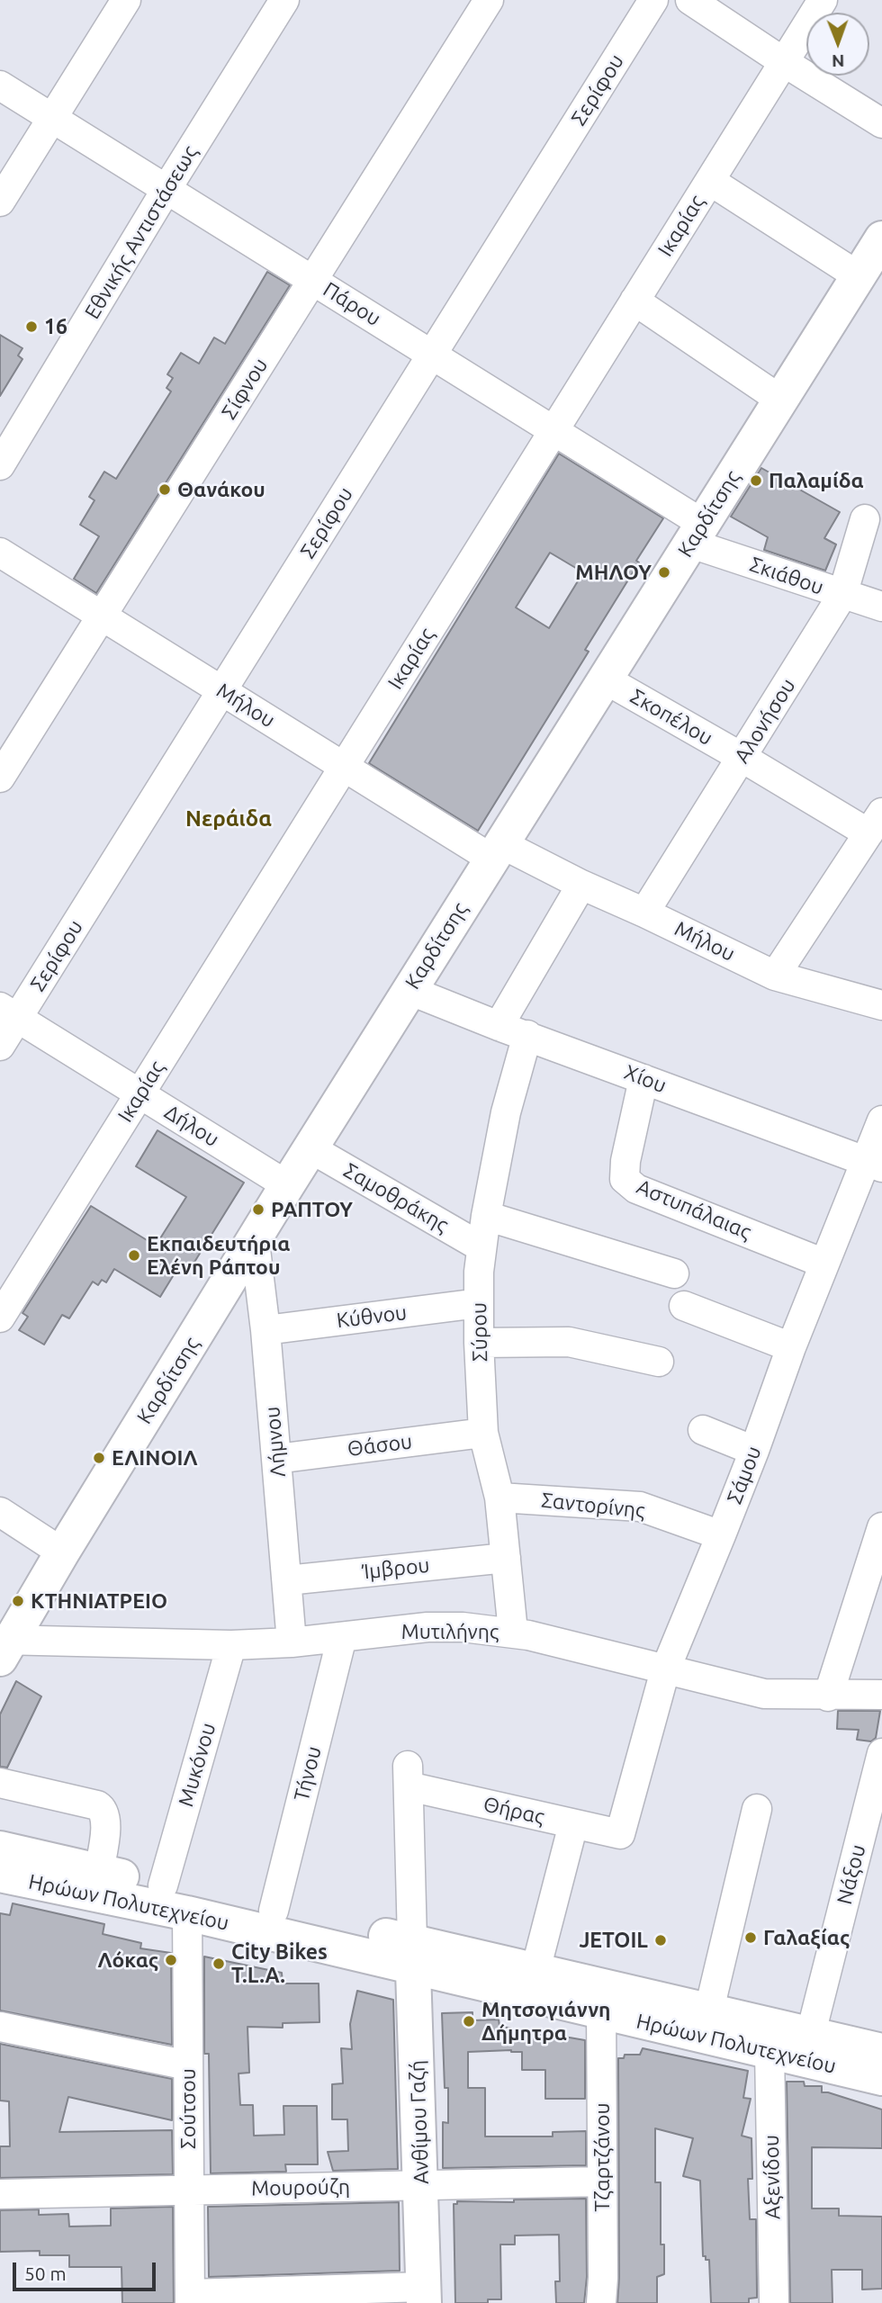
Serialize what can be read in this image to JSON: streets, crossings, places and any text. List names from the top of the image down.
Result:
{
  "streets": {
    "main road": ["Καρδίτσης", "Ηρώων Πολυτεχνείου", "Ανθίμου Γαζή"],
    "street": [
      "Σερίφου",
      "Ικαρίας",
      "Εθνικής Αντιστάσεως",
      "Πάρου",
      "Σίφνου",
      "Σκιάθου",
      "Μήλου",
      "Σκοπέλου",
      "Αλονήσου",
      "Χίου",
      "Δήλου",
      "Σαμοθράκης",
      "Αστυπάλαιας",
      "Κύθνου",
      "Σύρου",
      "Λήμνου",
      "Θάσου",
      "Σάμου",
      "Σαντορίνης",
      "Ίμβρου",
      "Μυτιλήνης",
      "Μυκόνου",
      "Τήνου",
      "Θήρας",
      "Νάξου",
      "Σούτσου",
      "Τζαρτζάνου",
      "Αξενίδου",
      "Μουρούζη"
    ]
  },
  "crossings": [
    ["Σερίφου", "Πάρου"],
    ["Σερίφου", "Μήλου"],
    ["Σερίφου", "Δήλου"],
    ["Ικαρίας", "Πάρου"],
    ["Ικαρίας", "Μήλου"],
    ["Ικαρίας", "Δήλου"],
    ["Εθνικής Αντιστάσεως", "Πάρου"],
    ["Πάρου", "Σίφνου"],
    ["Πάρου", "Καρδίτσης"],
    ["Πάρου", "Σκιάθου"],
    ["Σίφνου", "Μήλου"],
    ["Καρδίτσης", "Σκιάθου"],
    ["Καρδίτσης", "Μήλου"],
    ["Καρδίτσης", "Σκοπέλου"],
    ["Καρδίτσης", "Χίου"],
    ["Καρδίτσης", "Δήλου"],
    ["Καρδίτσης", "Σαμοθράκης"],
    ["Καρδίτσης", "Λήμνου"],
    ["Καρδίτσης", "Μυτιλήνης"],
    ["Σκιάθου", "Αλονήσου"],
    ["Μήλου", "Αλονήσου"],
    ["Σκοπέλου", "Αλονήσου"],
    ["Χίου", "Αστυπάλαιας"],
    ["Χίου", "Σύρου"],
    ["Χίου", "Σάμου"],
    ["Σαμοθράκης", "Σύρου"],
    ["Αστυπάλαιας", "Σάμου"],
    ["Κύθνου", "Σύρου"],
    ["Κύθνου", "Λήμνου"],
    ["Σύρου", "Θάσου"],
    ["Σύρου", "Σαντορίνης"],
    ["Σύρου", "Ίμβρου"],
    ["Σύρου", "Μυτιλήνης"],
    ["Λήμνου", "Θάσου"],
    ["Λήμνου", "Ίμβρου"],
    ["Λήμνου", "Μυτιλήνης"],
    ["Σάμου", "Σαντορίνης"],
    ["Σάμου", "Μυτιλήνης"],
    ["Σάμου", "Θήρας"],
    ["Μυτιλήνης", "Μυκόνου"],
    ["Μυτιλήνης", "Τήνου"],
    ["Μυκόνου", "Ηρώων Πολυτεχνείου"],
    ["Τήνου", "Ηρώων Πολυτεχνείου"],
    ["Θήρας", "Ηρώων Πολυτεχνείου"],
    ["Θήρας", "Ανθίμου Γαζή"],
    ["Νάξου", "Ηρώων Πολυτεχνείου"],
    ["Ηρώων Πολυτεχνείου", "Σούτσου"],
    ["Ηρώων Πολυτεχνείου", "Ανθίμου Γαζή"],
    ["Ηρώων Πολυτεχνείου", "Τζαρτζάνου"],
    ["Ηρώων Πολυτεχνείου", "Αξενίδου"],
    ["Σούτσου", "Μουρούζη"],
    ["Ανθίμου Γαζή", "Μουρούζη"],
    ["Τζαρτζάνου", "Μουρούζη"]
  ],
  "districts": ["Νεράιδα"],
  "places": [
    "16",
    "Παλαμίδα",
    "Θανάκου",
    "ΜΗΛΟΥ",
    "ΡΑΠΤΟΥ",
    "Εκπαιδευτήρια Ελένη Ράπτου",
    "ΕΛΙΝΟΙΛ",
    "ΚΤΗΝΙΑΤΡΕΙΟ",
    "Γαλαξίας",
    "JETOIL",
    "Λόκας",
    "City Bikes T.L.A.",
    "Μητσογιάννη Δήμητρα"
  ],
  "scale_bar": "50 m",
  "north": "bottom"
}
